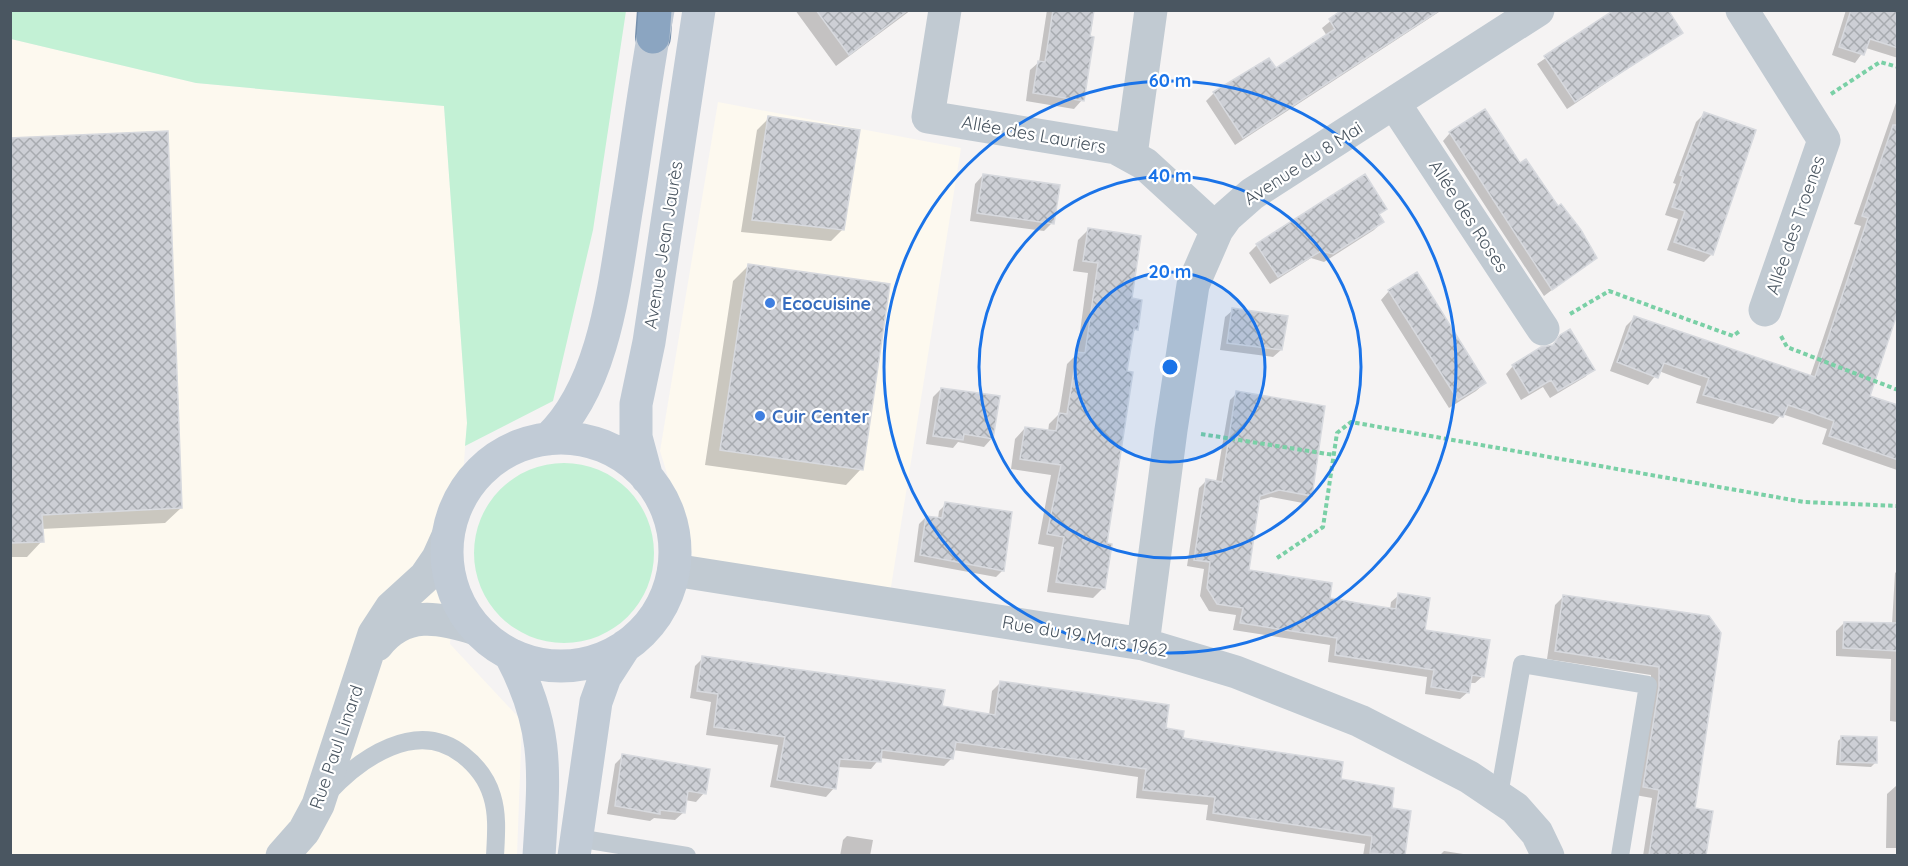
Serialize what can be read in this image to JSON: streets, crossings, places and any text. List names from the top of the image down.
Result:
{
  "streets": {
    "main road": ["Avenue Jean Jaurès"],
    "street": [
      "Allée des Lauriers",
      "Avenue du 8 Mai",
      "Allée des Roses",
      "Allée des Troenes",
      "Rue du 19 Mars 1962",
      "Rue Paul Linard"
    ]
  },
  "crossings": [
    ["Allée des Lauriers", "Avenue du 8 Mai"],
    ["Avenue du 8 Mai", "Allée des Roses"],
    ["Avenue du 8 Mai", "Rue du 19 Mars 1962"]
  ],
  "places": ["Ecocuisine", "Cuir Center"],
  "rings": ["60 m", "40 m", "20 m"]
}
